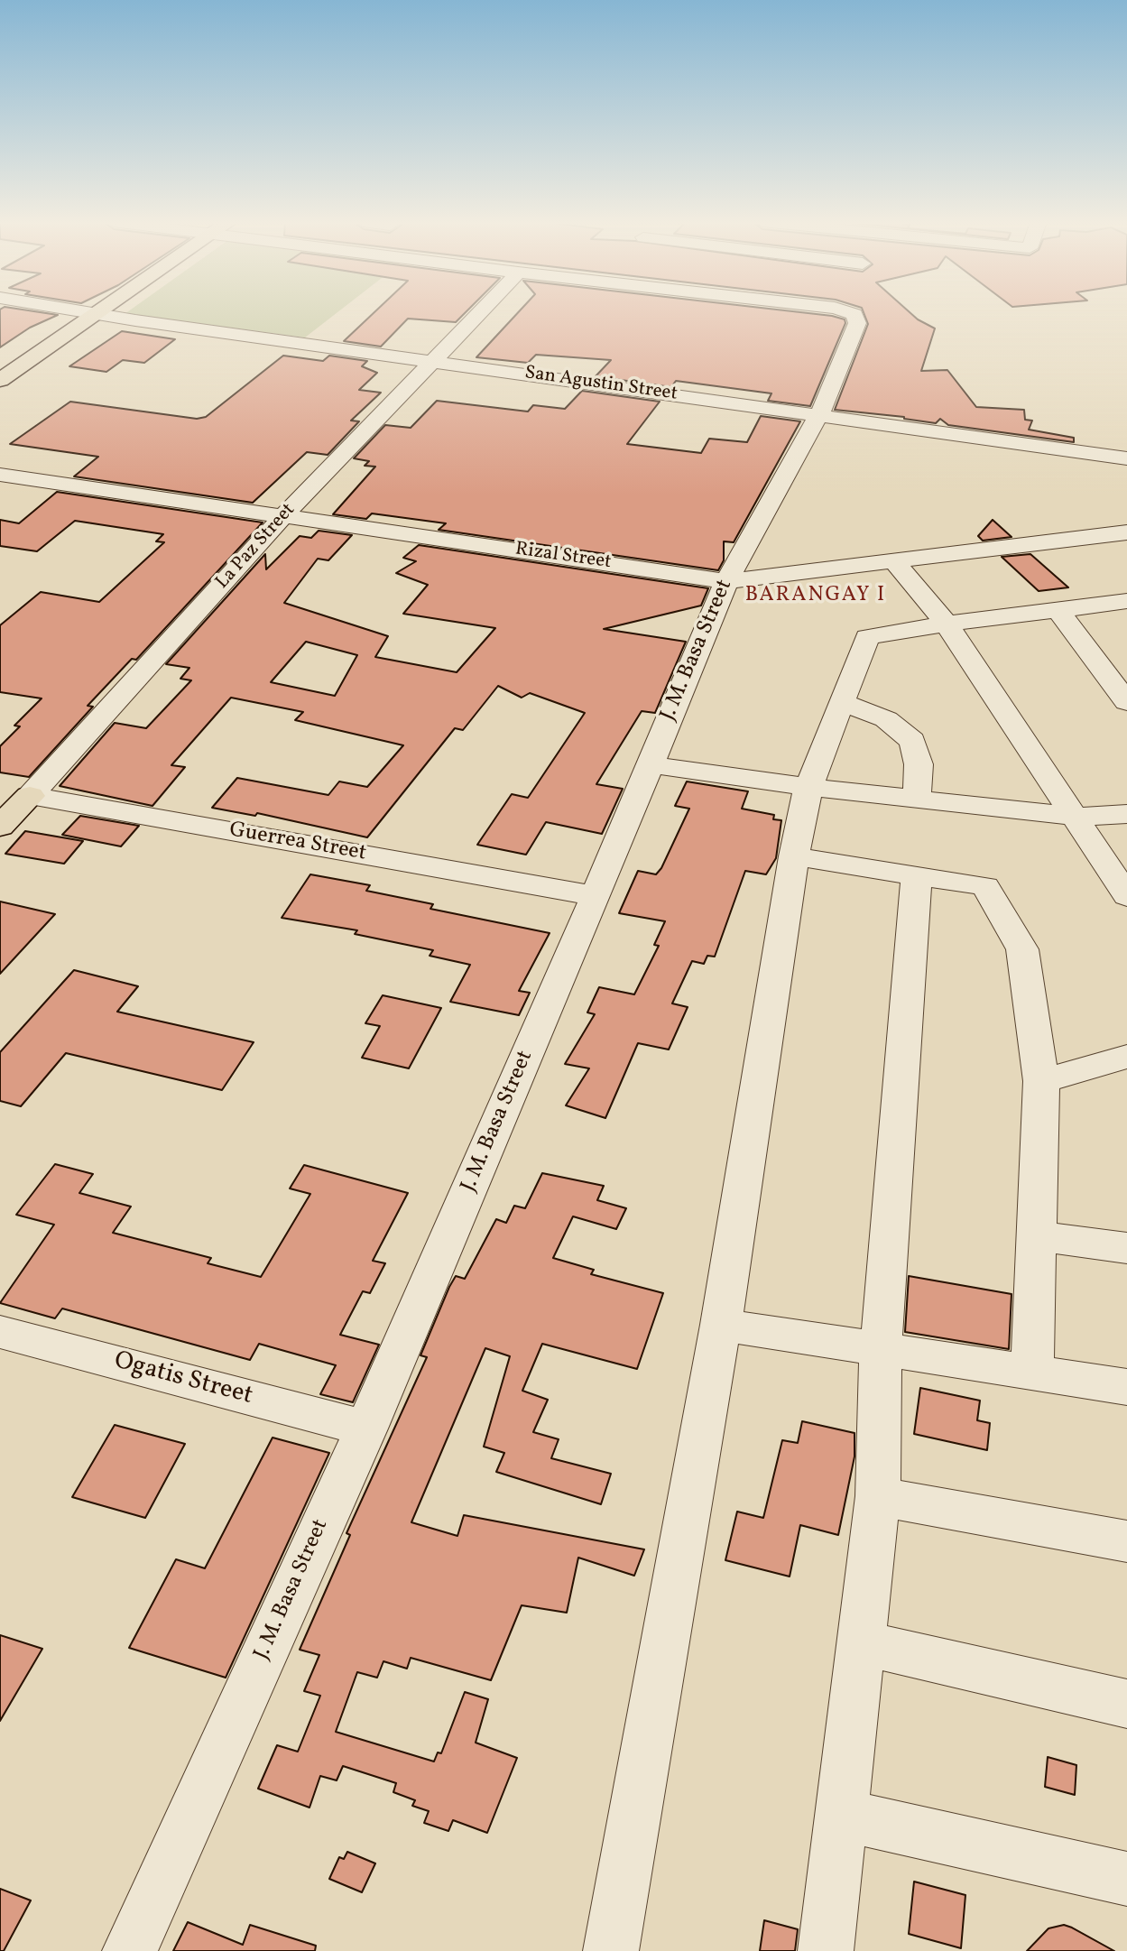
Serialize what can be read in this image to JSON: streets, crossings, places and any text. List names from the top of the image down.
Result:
{
  "streets": {
    "main road": ["La Paz Street"],
    "street": [
      "San Agustin Street",
      "Rizal Street",
      "J. M. Basa Street",
      "Guerrea Street",
      "Ogatis Street"
    ]
  },
  "crossings": [
    ["San Agustin Street", "La Paz Street"],
    ["San Agustin Street", "J. M. Basa Street"],
    ["La Paz Street", "Rizal Street"],
    ["La Paz Street", "Guerrea Street"],
    ["Rizal Street", "J. M. Basa Street"],
    ["J. M. Basa Street", "Guerrea Street"],
    ["J. M. Basa Street", "Ogatis Street"]
  ],
  "districts": ["BARANGAY I"]
}
